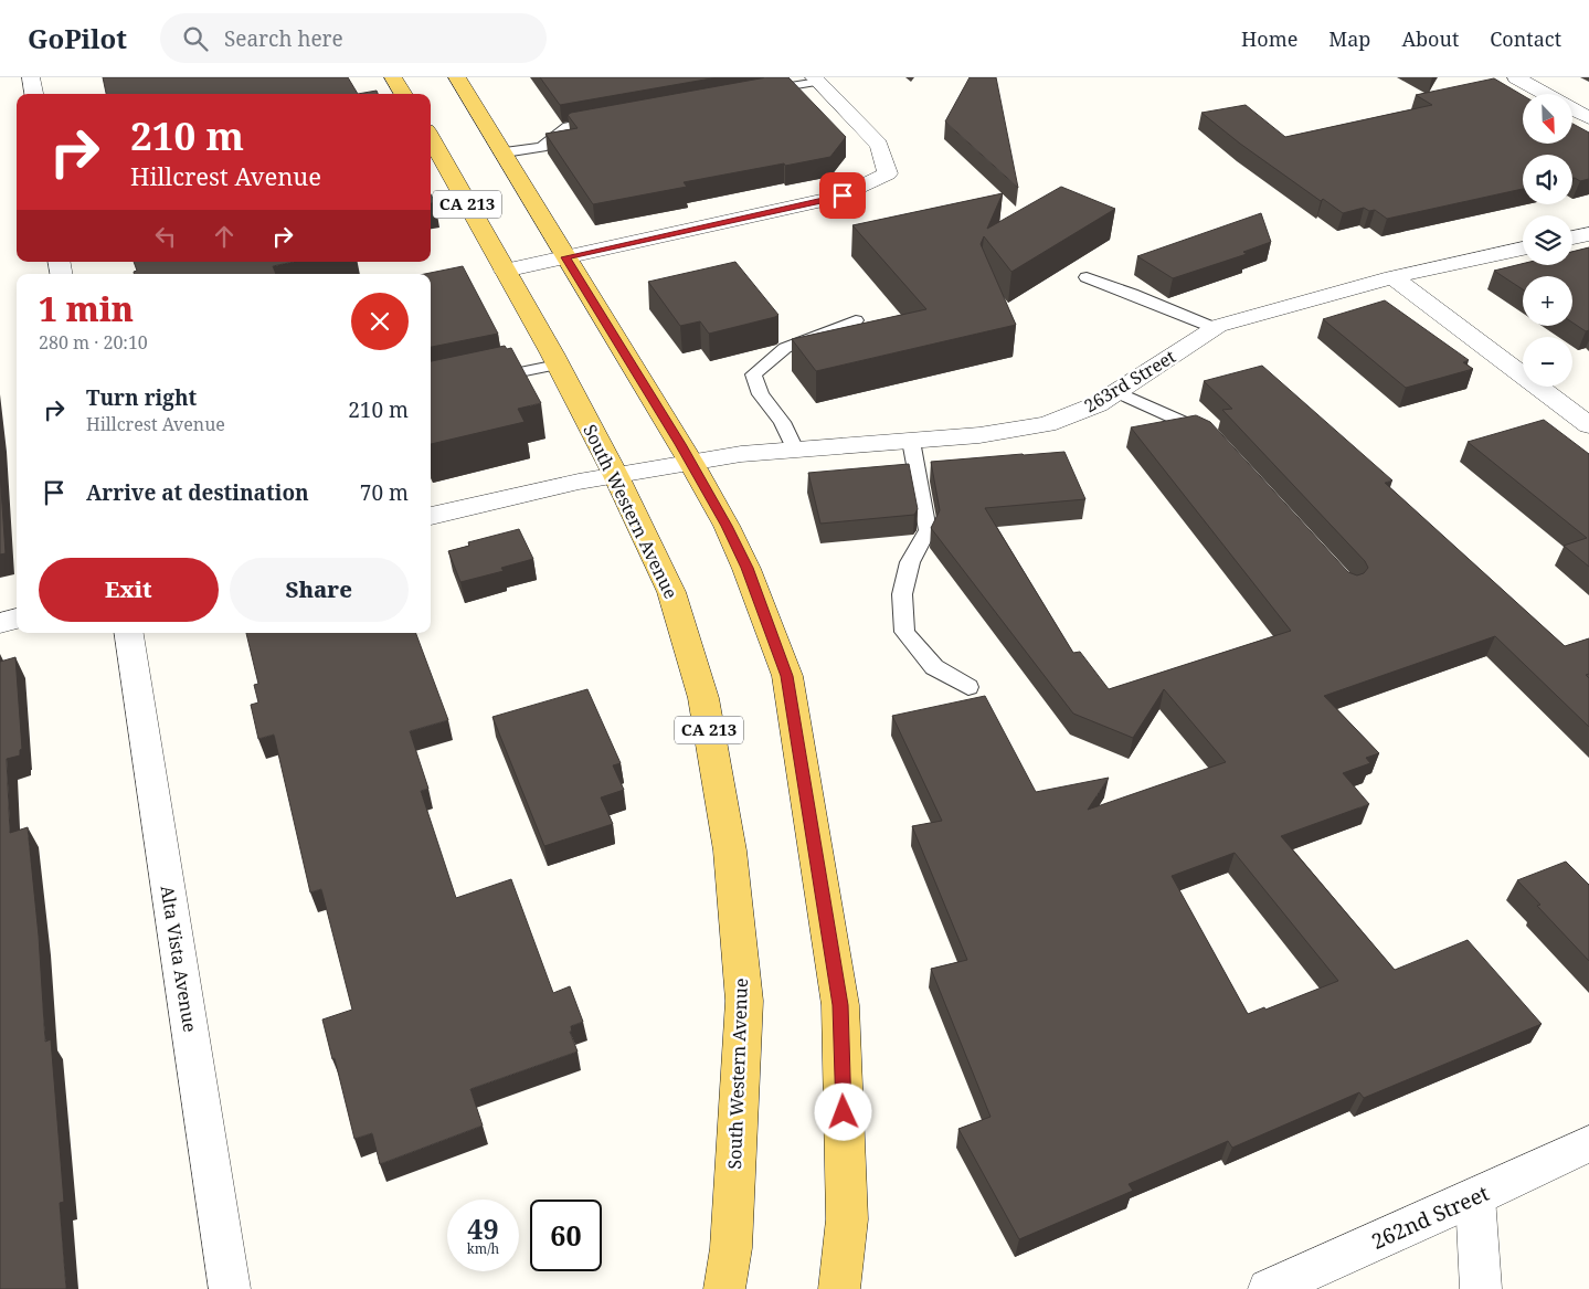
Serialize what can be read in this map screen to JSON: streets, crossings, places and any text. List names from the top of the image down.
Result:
{
  "streets": {
    "main road": ["CA 213", "South Western Avenue"],
    "street": ["263rd Street", "Alta Vista Avenue", "262nd Street"]
  },
  "crossings": [
    ["CA 213", "263rd Street"],
    ["263rd Street", "South Western Avenue"]
  ],
  "north": "bottom right",
  "page": {
    "header": "GoPilot",
    "search": "Search here",
    "nav": [
      "Home",
      "Map",
      "About",
      "Contact"
    ],
    "map_buttons": ["+", "−"],
    "turn": ["210 m", "Hillcrest Avenue"],
    "heading": ["1 min", "280 m · 20:10"],
    "list": [
      {
        "name": "Turn right",
        "note": "Hillcrest Avenue",
        "value": "210 m"
      },
      {
        "name": "Arrive at destination",
        "value": "70 m"
      }
    ],
    "buttons": ["Exit", "Share"],
    "speed": "49 km/h",
    "limit": "60"
  }
}
